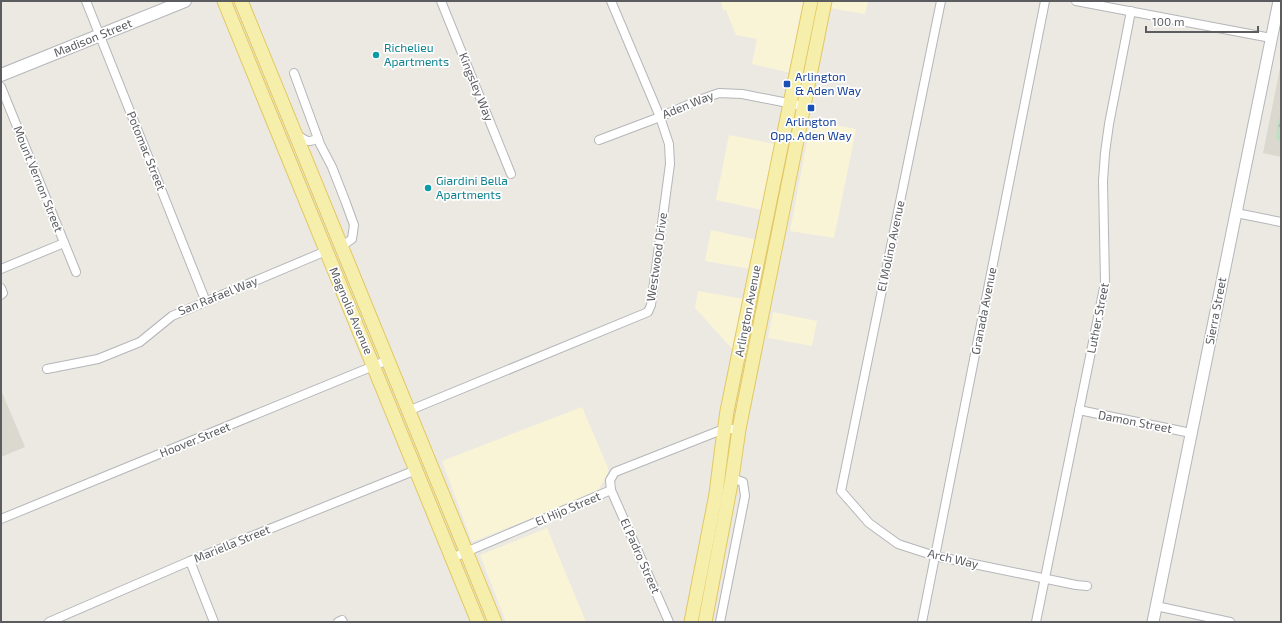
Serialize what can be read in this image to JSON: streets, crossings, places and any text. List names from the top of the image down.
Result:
{
  "streets": {
    "main road": ["Madison Street", "Magnolia Avenue", "Arlington Avenue"],
    "street": [
      "Kingsley Way",
      "Aden Way",
      "Potomac Street",
      "Mount Vernon Street",
      "El Molino Avenue",
      "Westwood Drive",
      "San Rafael Way",
      "Granada Avenue",
      "Sierra Street",
      "Luther Street",
      "Damon Street",
      "Hoover Street",
      "El Hijo Street",
      "Mariella Street",
      "El Padro Street",
      "Arch Way"
    ]
  },
  "crossings": [
    ["Madison Street", "Potomac Street"],
    ["Aden Way", "Westwood Drive"],
    ["Aden Way", "Arlington Avenue"],
    ["Potomac Street", "San Rafael Way"],
    ["El Molino Avenue", "Arch Way"],
    ["Westwood Drive", "Magnolia Avenue"],
    ["San Rafael Way", "Magnolia Avenue"],
    ["Magnolia Avenue", "Hoover Street"],
    ["Magnolia Avenue", "El Hijo Street"],
    ["Magnolia Avenue", "Mariella Street"],
    ["Arlington Avenue", "El Hijo Street"],
    ["Granada Avenue", "Arch Way"],
    ["Sierra Street", "Damon Street"],
    ["Luther Street", "Damon Street"],
    ["Luther Street", "Arch Way"],
    ["El Hijo Street", "El Padro Street"]
  ],
  "places": {
    "other": ["Richelieu Apartments", "Giardini Bella Apartments"],
    "transit": ["Arlington & Aden Way", "Arlington Opp. Aden Way"]
  },
  "scale_bar": "100 m"
}
